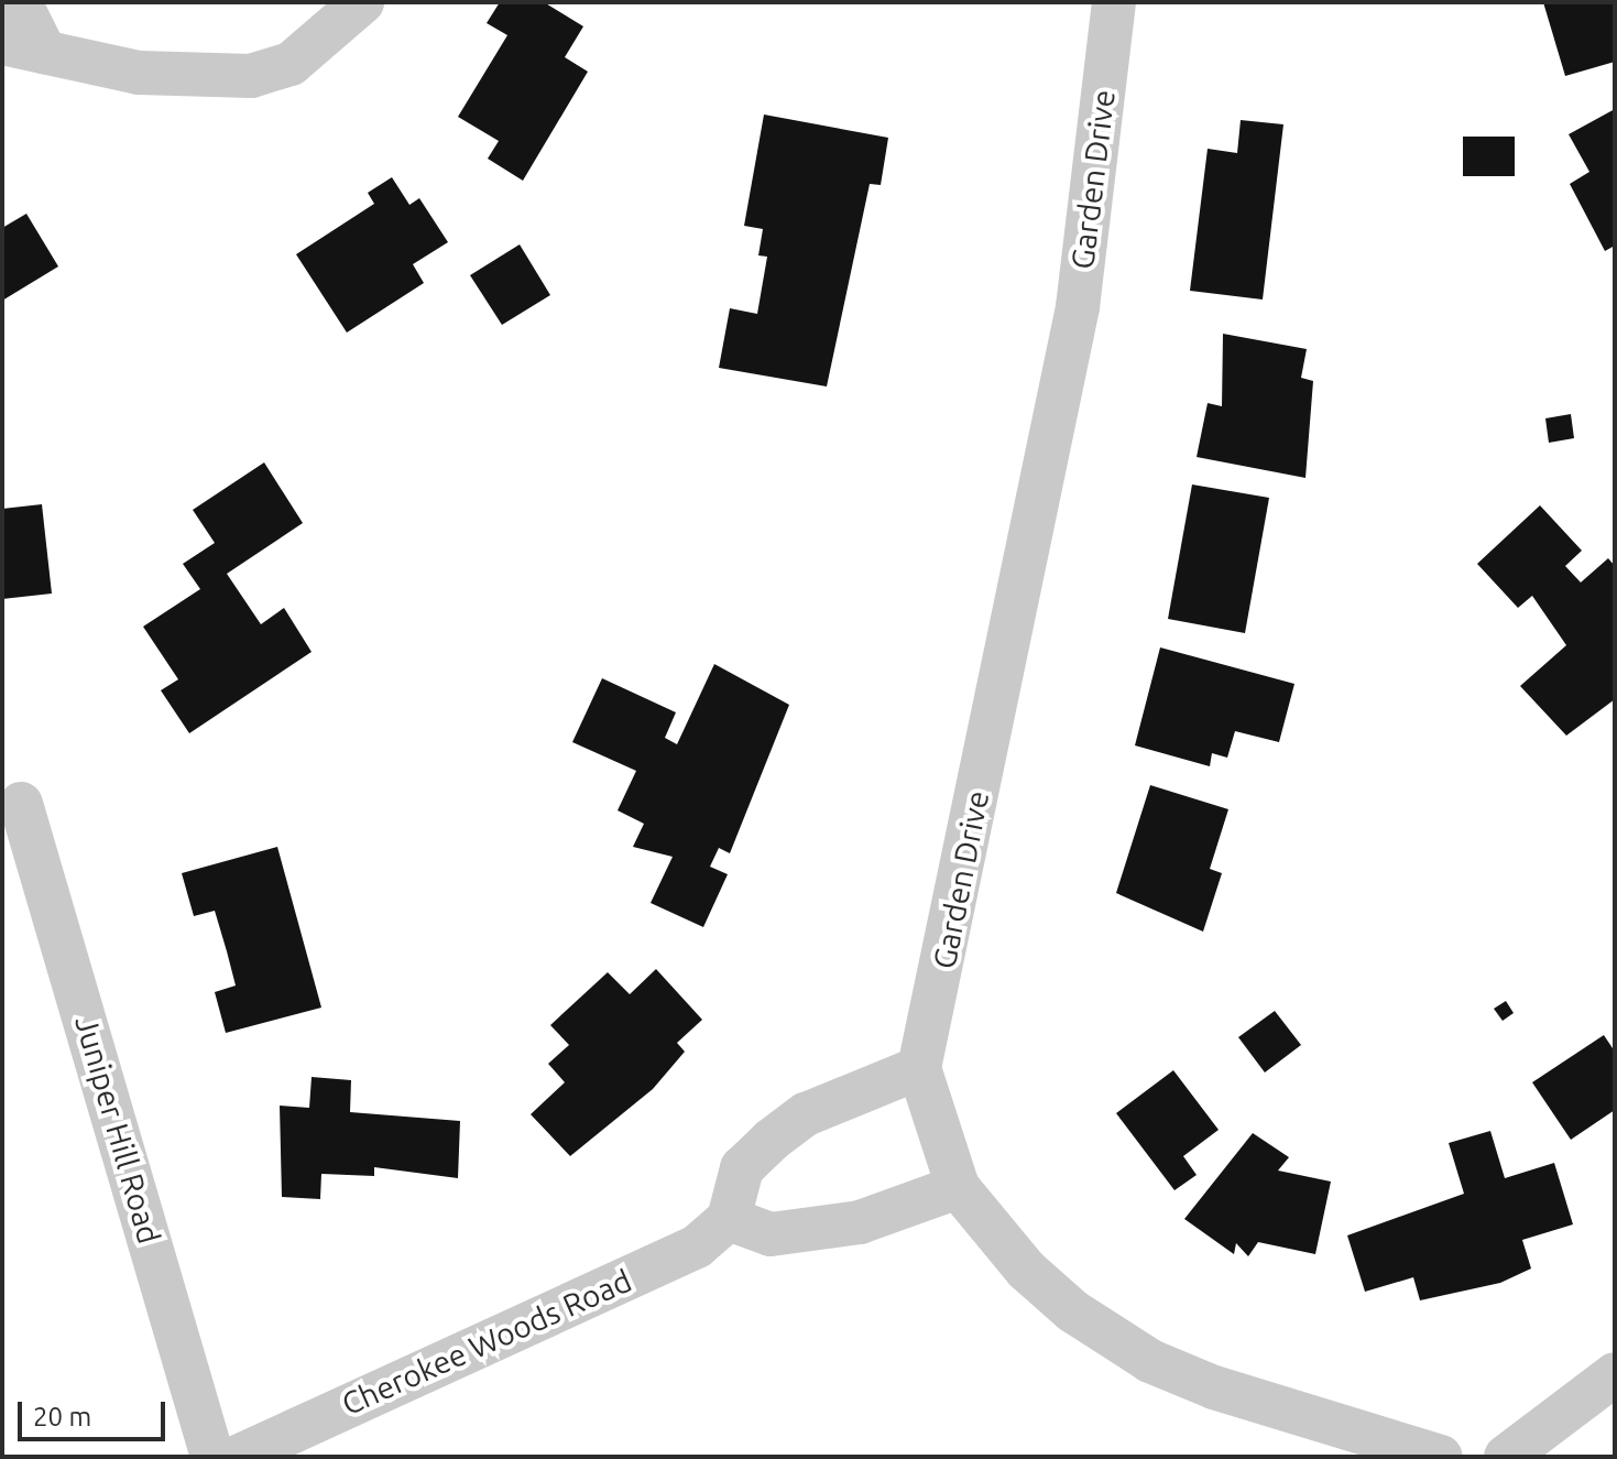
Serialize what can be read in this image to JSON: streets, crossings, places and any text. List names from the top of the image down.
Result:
{
  "streets": {
    "street": ["Garden Drive", "Juniper Hill Road", "Cherokee Woods Road"]
  },
  "scale_bar": "20 m"
}
